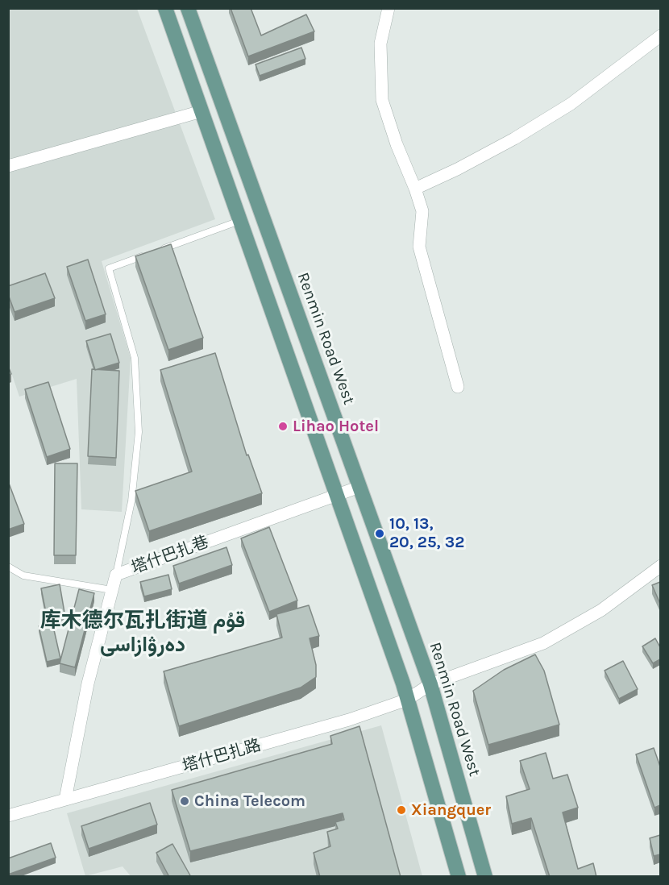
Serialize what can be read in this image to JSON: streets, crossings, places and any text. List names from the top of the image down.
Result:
{
  "streets": {
    "main road": ["Renmin Road West"],
    "street": ["塔什巴扎巷", "塔什巴扎路"]
  },
  "crossings": [
    ["Renmin Road West", "塔什巴扎巷"],
    ["Renmin Road West", "塔什巴扎路"],
    ["塔什巴扎巷", "塔什巴扎路"]
  ],
  "districts": ["库木德尔瓦扎街道 قۇم دەرۋازاسى"],
  "places": [
    "Lihao Hotel",
    "10, 13, 20, 25, 32",
    "China Telecom",
    "Xiangquer"
  ]
}
